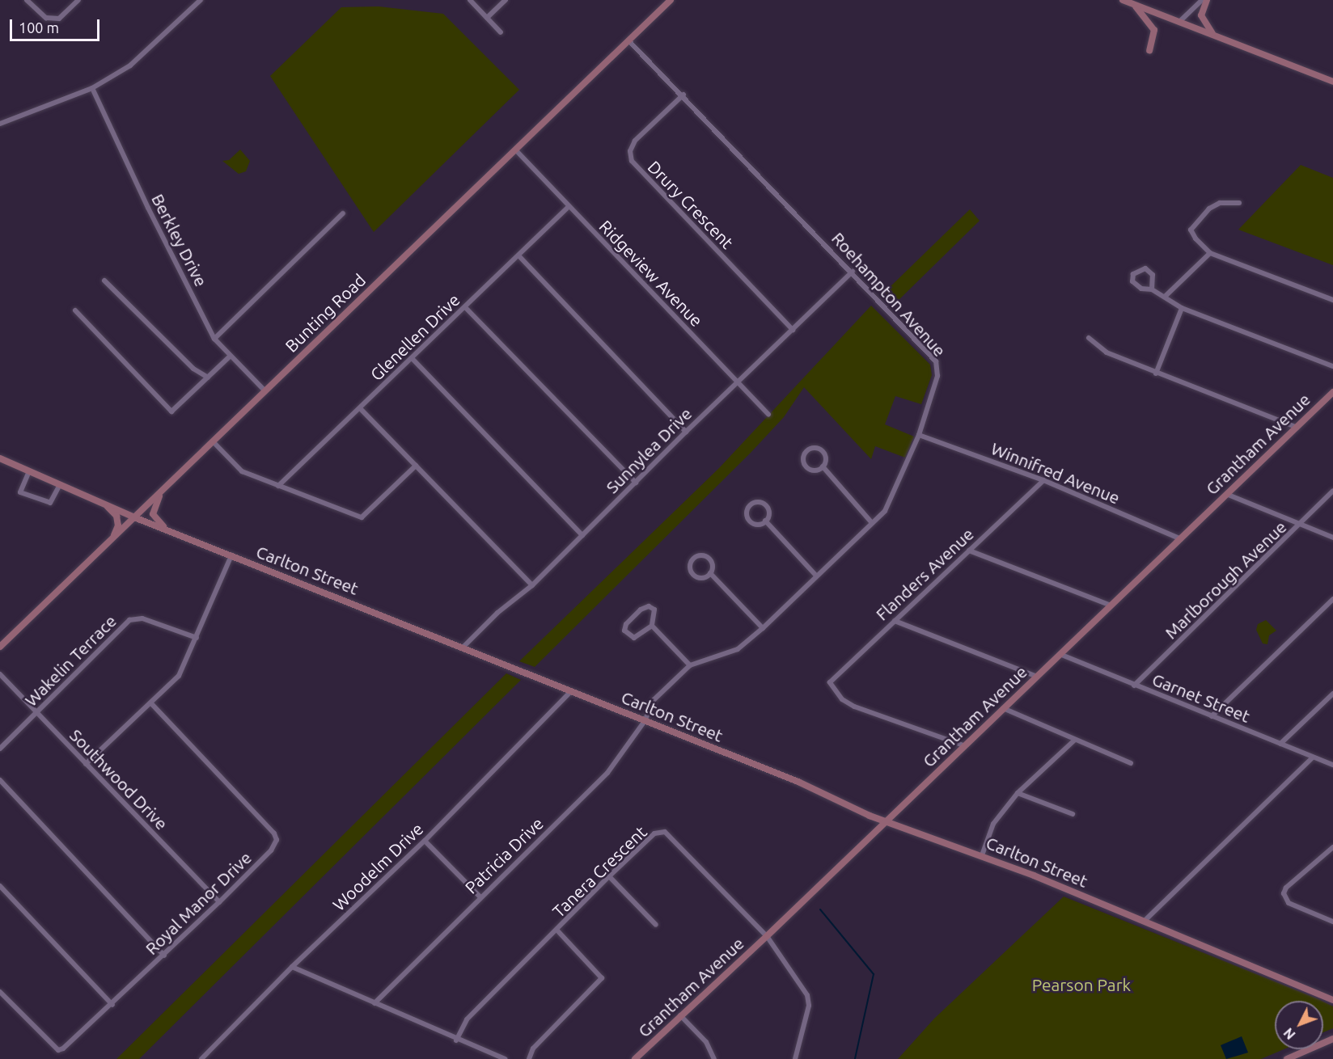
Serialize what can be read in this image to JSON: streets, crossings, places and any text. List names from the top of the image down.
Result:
{
  "streets": {
    "main road": ["Bunting Road", "Grantham Avenue", "Carlton Street"],
    "street": [
      "Drury Crescent",
      "Berkley Drive",
      "Ridgeview Avenue",
      "Roehampton Avenue",
      "Glenellen Drive",
      "Sunnylea Drive",
      "Winnifred Avenue",
      "Flanders Avenue",
      "Marlborough Avenue",
      "Wakelin Terrace",
      "Garnet Street",
      "Southwood Drive",
      "Patricia Drive",
      "Woodelm Drive",
      "Tanera Crescent",
      "Royal Manor Drive"
    ]
  },
  "crossings": [
    ["Drury Crescent", "Roehampton Avenue"],
    ["Drury Crescent", "Sunnylea Drive"],
    ["Berkley Drive", "Bunting Road"],
    ["Ridgeview Avenue", "Bunting Road"],
    ["Ridgeview Avenue", "Glenellen Drive"],
    ["Ridgeview Avenue", "Sunnylea Drive"],
    ["Roehampton Avenue", "Bunting Road"],
    ["Roehampton Avenue", "Sunnylea Drive"],
    ["Roehampton Avenue", "Winnifred Avenue"],
    ["Roehampton Avenue", "Carlton Street"],
    ["Roehampton Avenue", "Patricia Drive"],
    ["Bunting Road", "Carlton Street"],
    ["Grantham Avenue", "Winnifred Avenue"],
    ["Grantham Avenue", "Carlton Street"],
    ["Grantham Avenue", "Flanders Avenue"],
    ["Grantham Avenue", "Garnet Street"],
    ["Grantham Avenue", "Tanera Crescent"],
    ["Sunnylea Drive", "Carlton Street"],
    ["Winnifred Avenue", "Flanders Avenue"],
    ["Carlton Street", "Patricia Drive"],
    ["Carlton Street", "Woodelm Drive"],
    ["Marlborough Avenue", "Garnet Street"],
    ["Wakelin Terrace", "Southwood Drive"],
    ["Southwood Drive", "Royal Manor Drive"]
  ],
  "parks": ["Pearson Park"],
  "scale_bar": "100 m",
  "north": "bottom left"
}
